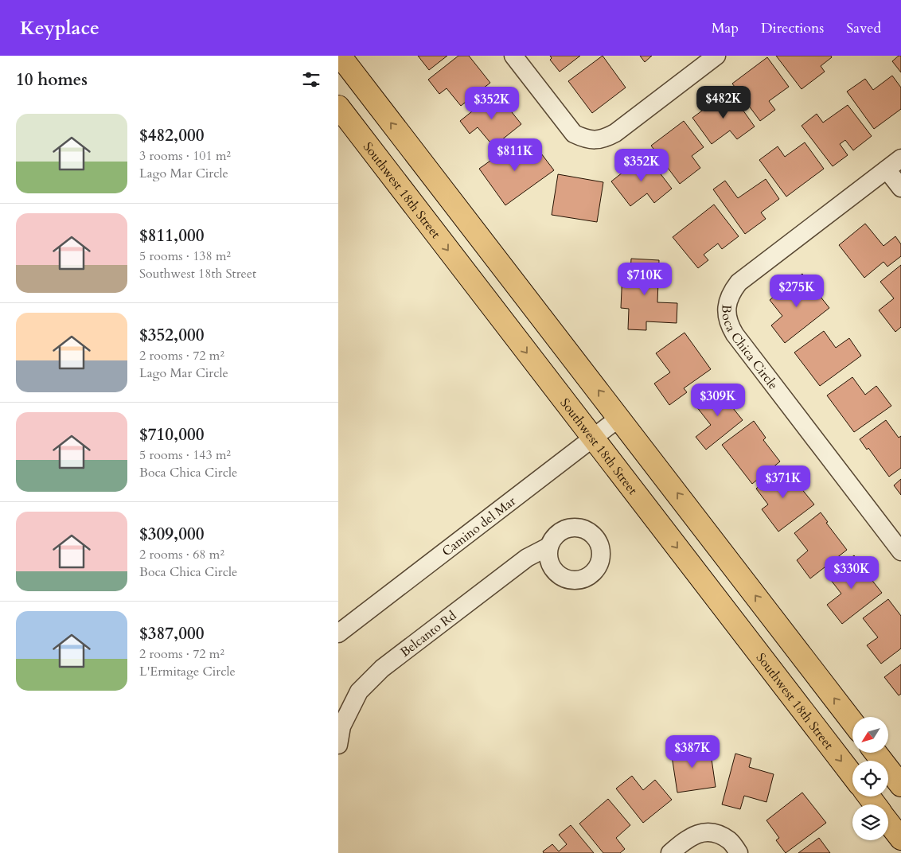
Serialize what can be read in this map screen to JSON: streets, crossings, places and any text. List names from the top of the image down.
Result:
{
  "streets": {
    "main road": ["Southwest 18th Street"],
    "street": ["Boca Chica Circle", "Camino del Mar", "Belcanto Rd"]
  },
  "crossings": [
    ["Southwest 18th Street", "Camino del Mar"]
  ],
  "north": "bottom left",
  "page": {
    "header": "Keyplace",
    "nav": ["Map", "Directions", "Saved"],
    "heading": "10 homes",
    "price": [
      "$482K",
      "$352K",
      "$811K",
      "$352K",
      "$710K",
      "$275K",
      "$309K",
      "$371K",
      "$330K",
      "$387K"
    ],
    "list": [
      {
        "name": "$482,000",
        "note": "3 rooms · 101 m² · Lago Mar Circle"
      },
      {
        "name": "$811,000",
        "note": "5 rooms · 138 m² · Southwest 18th Street"
      },
      {
        "name": "$352,000",
        "note": "2 rooms · 72 m² · Lago Mar Circle"
      },
      {
        "name": "$710,000",
        "note": "5 rooms · 143 m² · Boca Chica Circle"
      },
      {
        "name": "$309,000",
        "note": "2 rooms · 68 m² · Boca Chica Circle"
      },
      {
        "name": "$387,000",
        "note": "2 rooms · 72 m² · L'Ermitage Circle"
      }
    ]
  }
}
